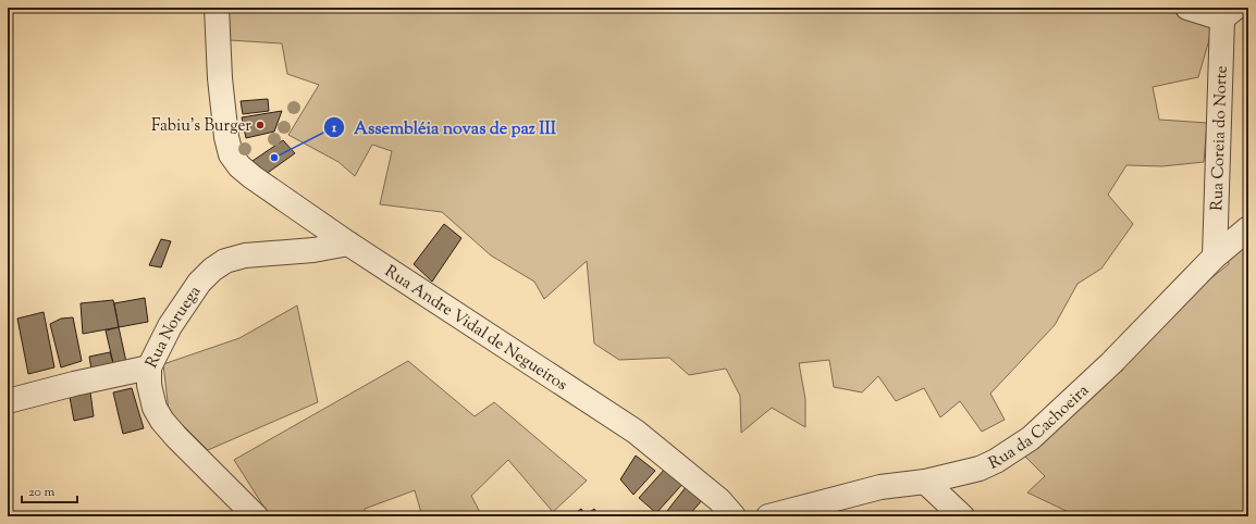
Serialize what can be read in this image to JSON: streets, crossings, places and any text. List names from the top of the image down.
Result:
{
  "streets": {
    "street": [
      "Rua Coreia do Norte",
      "Rua Andre Vidal de Negueiros",
      "Rua Noruega",
      "Rua da Cachoeira"
    ]
  },
  "crossings": [
    ["Rua Coreia do Norte", "Rua da Cachoeira"],
    ["Rua Andre Vidal de Negueiros", "Rua Noruega"]
  ],
  "places": ["Fabiu's Burger", "Assembléia novas de paz III"],
  "scale_bar": "20 m"
}
